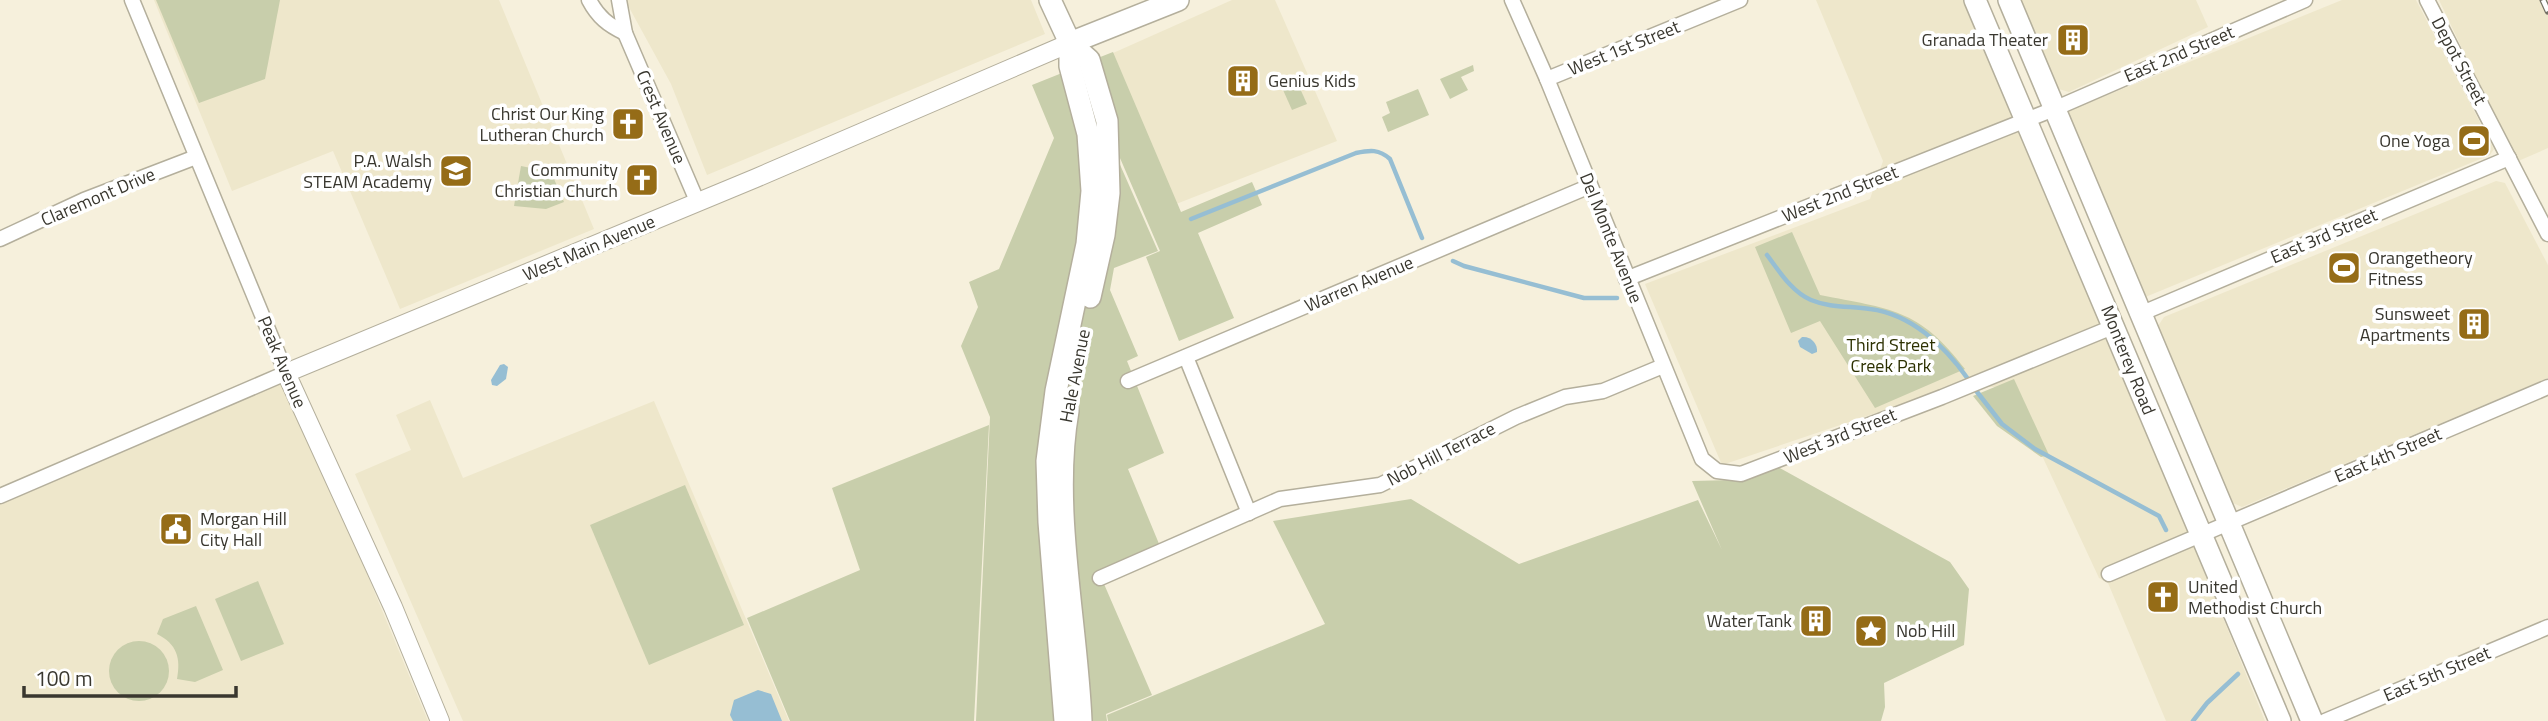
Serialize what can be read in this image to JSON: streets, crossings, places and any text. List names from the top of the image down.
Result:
{
  "streets": {
    "main road": ["West Main Avenue", "Monterey Road", "Hale Avenue"],
    "street": [
      "West 1st Street",
      "East 2nd Street",
      "Depot Street",
      "Crest Avenue",
      "West 2nd Street",
      "Claremont Drive",
      "East 3rd Street",
      "Del Monte Avenue",
      "Warren Avenue",
      "Peak Avenue",
      "West 3rd Street",
      "Nob Hill Terrace",
      "East 4th Street",
      "East 5th Street"
    ]
  },
  "crossings": [
    ["West 1st Street", "Del Monte Avenue"],
    ["East 2nd Street", "West 2nd Street"],
    ["East 2nd Street", "Monterey Road"],
    ["Depot Street", "East 3rd Street"],
    ["Crest Avenue", "West Main Avenue"],
    ["West 2nd Street", "Del Monte Avenue"],
    ["West 2nd Street", "Monterey Road"],
    ["Claremont Drive", "Peak Avenue"],
    ["East 3rd Street", "Monterey Road"],
    ["Del Monte Avenue", "Warren Avenue"],
    ["Del Monte Avenue", "West 3rd Street"],
    ["Del Monte Avenue", "Nob Hill Terrace"],
    ["West Main Avenue", "Peak Avenue"],
    ["West Main Avenue", "Hale Avenue"],
    ["Monterey Road", "West 3rd Street"],
    ["Monterey Road", "East 4th Street"]
  ],
  "parks": ["Third Street Creek Park"],
  "places": {
    "building": [
      "Granada Theater",
      "Genius Kids",
      "Sunsweet Apartments",
      "Water Tank"
    ],
    "church": ["Christ Our King Lutheran Church", "Community Christian Church", "United Methodist Church"],
    "sports": ["One Yoga", "Orangetheory Fitness"],
    "school or university": ["P.A. Walsh STEAM Academy"],
    "public building": ["Morgan Hill City Hall"],
    "place": ["Nob Hill"]
  },
  "scale_bar": "100 m"
}
